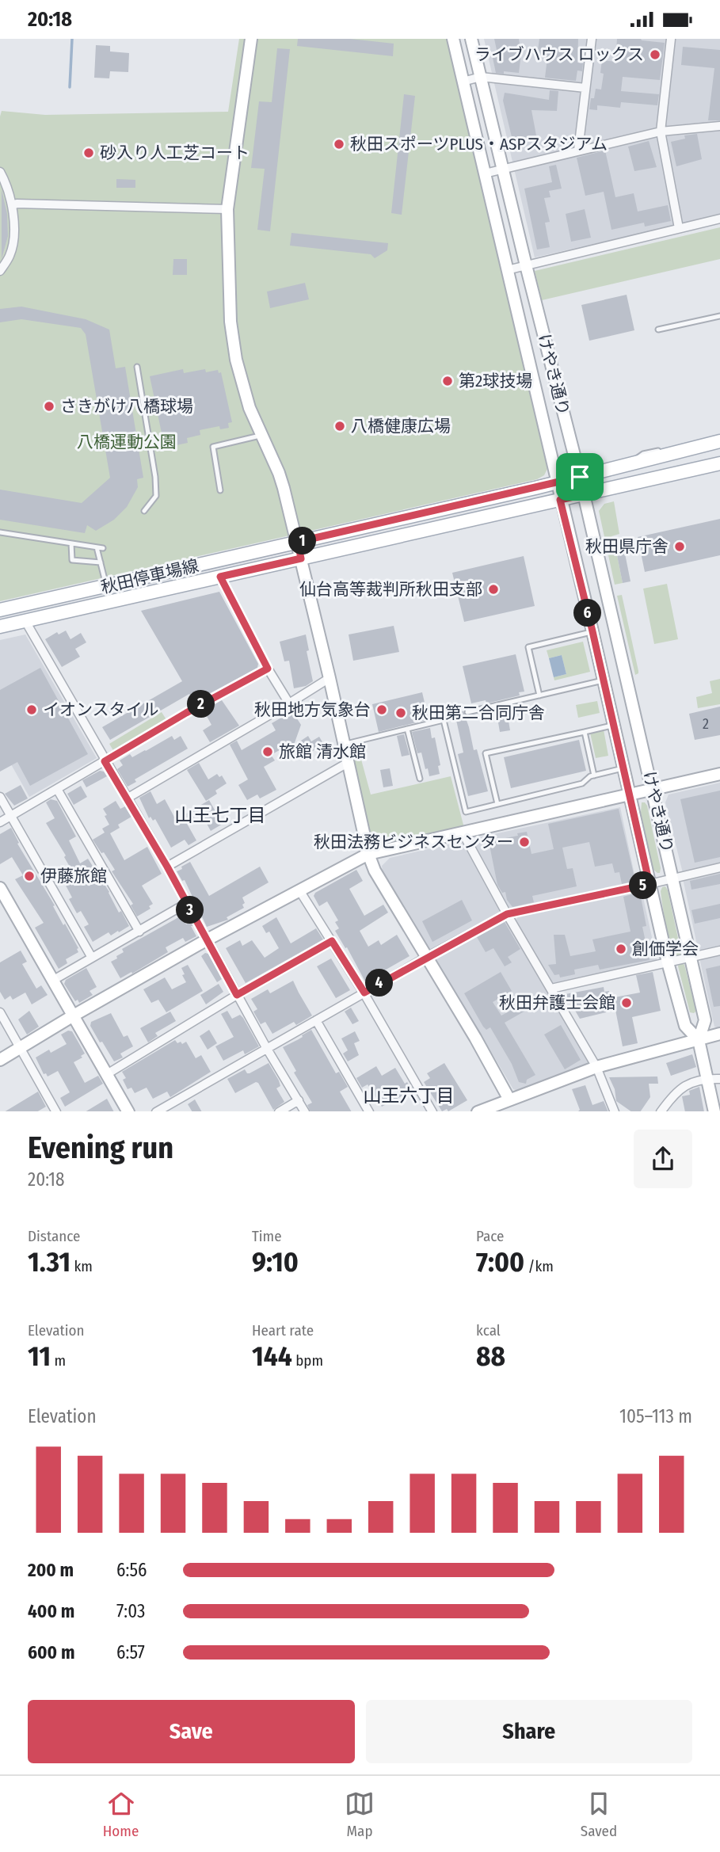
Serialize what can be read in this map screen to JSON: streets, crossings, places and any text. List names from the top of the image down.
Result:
{
  "streets": {
    "main road": ["秋田停車場線"],
    "street": ["けやき通り"]
  },
  "crossings": [
    ["けやき通り", "秋田停車場線"]
  ],
  "districts": ["山王七丁目", "山王六丁目"],
  "parks": ["八橋運動公園"],
  "places": [
    "ライブハウス ロックス",
    "秋田スポーツPLUS・ASPスタジアム",
    "砂入り人工芝コート",
    "第2球技場",
    "さきがけ八橋球場",
    "八橋健康広場",
    "秋田県庁舎",
    "仙台高等裁判所秋田支部",
    "イオンスタイル",
    "秋田地方気象台",
    "秋田第二合同庁舎",
    "旅館 清水館",
    "秋田法務ビジネスセンター",
    "伊藤旅館",
    "創価学会",
    "秋田弁護士会館"
  ],
  "house_numbers": ["2"],
  "page": {
    "status": "20:18",
    "pins": [
      "1",
      "6",
      "2",
      "5",
      "3",
      "4"
    ],
    "heading": ["Evening run", "20:18"],
    "stats": [
      ["Distance", "1.31 km"],
      ["Time", "9:10"],
      ["Pace", "7:00 /km"],
      ["Elevation", "11 m"],
      ["Heart rate", "144 bpm"],
      ["kcal", "88"]
    ],
    "chart": ["Elevation", "105–113 m"],
    "list": [
      {
        "name": "200 m",
        "note": "6:56"
      },
      {
        "name": "400 m",
        "note": "7:03"
      },
      {
        "name": "600 m",
        "note": "6:57"
      }
    ],
    "buttons": ["Save", "Share"],
    "tabs": ["Home", "Map", "Saved"]
  }
}
